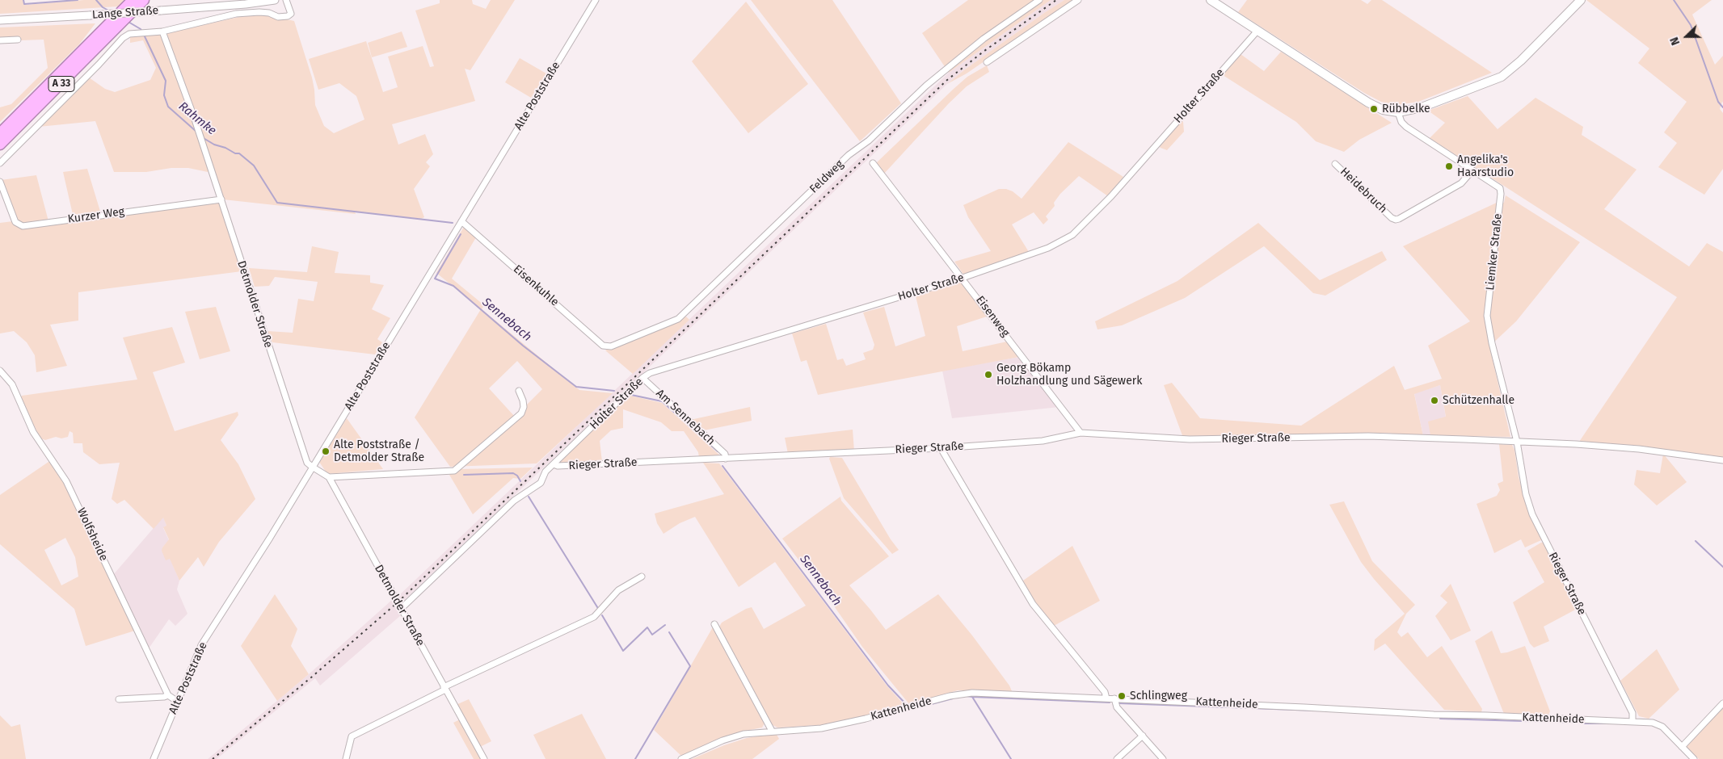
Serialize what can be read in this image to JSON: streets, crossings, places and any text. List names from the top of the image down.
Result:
{
  "streets": {
    "highway": ["A 33"],
    "street": [
      "Lange Straße",
      "Alte Poststraße",
      "Holter Straße",
      "Feldweg",
      "Heidebruch",
      "Kurzer Weg",
      "Liemker Straße",
      "Eisenkuhle",
      "Detmolder Straße",
      "Eisenweg",
      "Am Sennebach",
      "Rieger Straße",
      "Wolfsheide",
      "Kattenheide"
    ]
  },
  "crossings": [
    ["Alte Poststraße", "Eisenkuhle"],
    ["Alte Poststraße", "Detmolder Straße"],
    ["Holter Straße", "Eisenweg"],
    ["Holter Straße", "Am Sennebach"],
    ["Holter Straße", "Rieger Straße"],
    ["Feldweg", "Eisenkuhle"],
    ["Heidebruch", "Liemker Straße"],
    ["Kurzer Weg", "Detmolder Straße"],
    ["Liemker Straße", "Rieger Straße"],
    ["Detmolder Straße", "Rieger Straße"],
    ["Eisenweg", "Rieger Straße"],
    ["Am Sennebach", "Rieger Straße"],
    ["Rieger Straße", "Kattenheide"]
  ],
  "water": ["Rahmke", "Sennebach"],
  "places": [
    "Rübbelke",
    "Angelika's Haarstudio",
    "Georg Bökamp Holzhandlung und Sägewerk",
    "Schützenhalle",
    "Alte Poststraße / Detmolder Straße",
    "Schlingweg"
  ],
  "north": "left"
}
